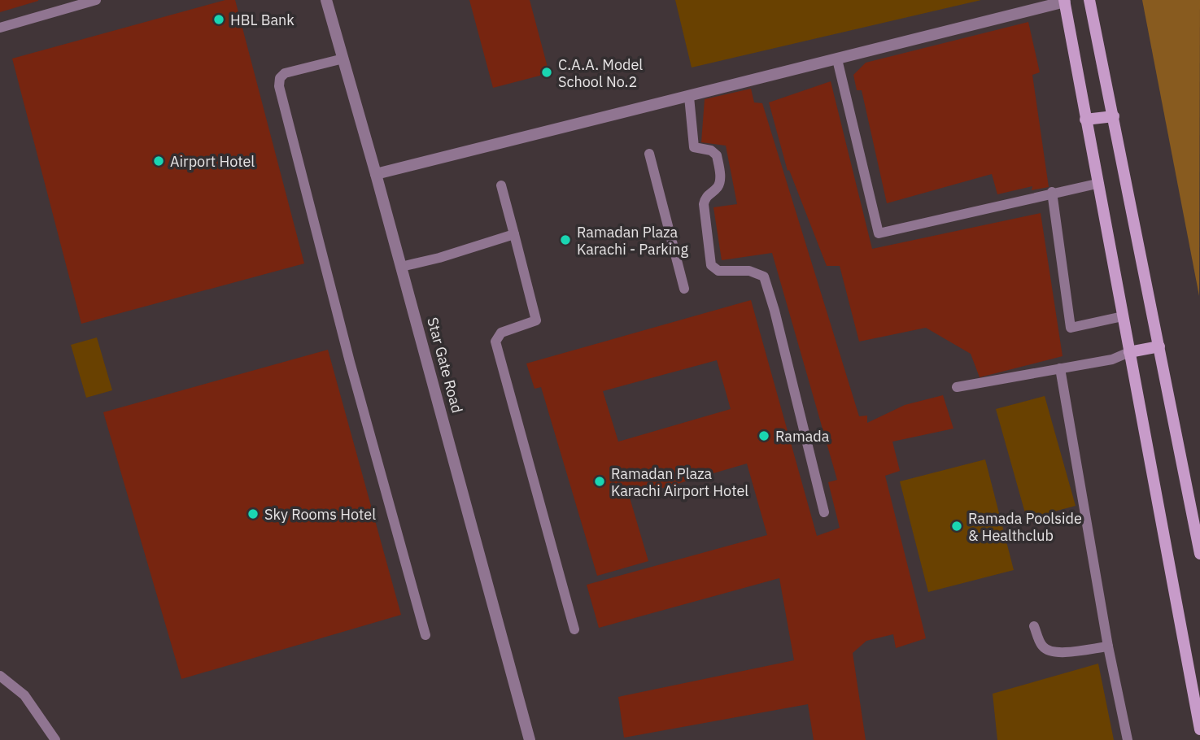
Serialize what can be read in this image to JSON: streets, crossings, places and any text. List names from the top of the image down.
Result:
{
  "streets": {
    "street": ["Star Gate Road"]
  },
  "places": [
    "HBL Bank",
    "C.A.A. Model School No.2",
    "Airport Hotel",
    "Ramadan Plaza Karachi - Parking",
    "Ramada",
    "Ramadan Plaza Karachi Airport Hotel",
    "Sky Rooms Hotel",
    "Ramada Poolside & Healthclub"
  ]
}
